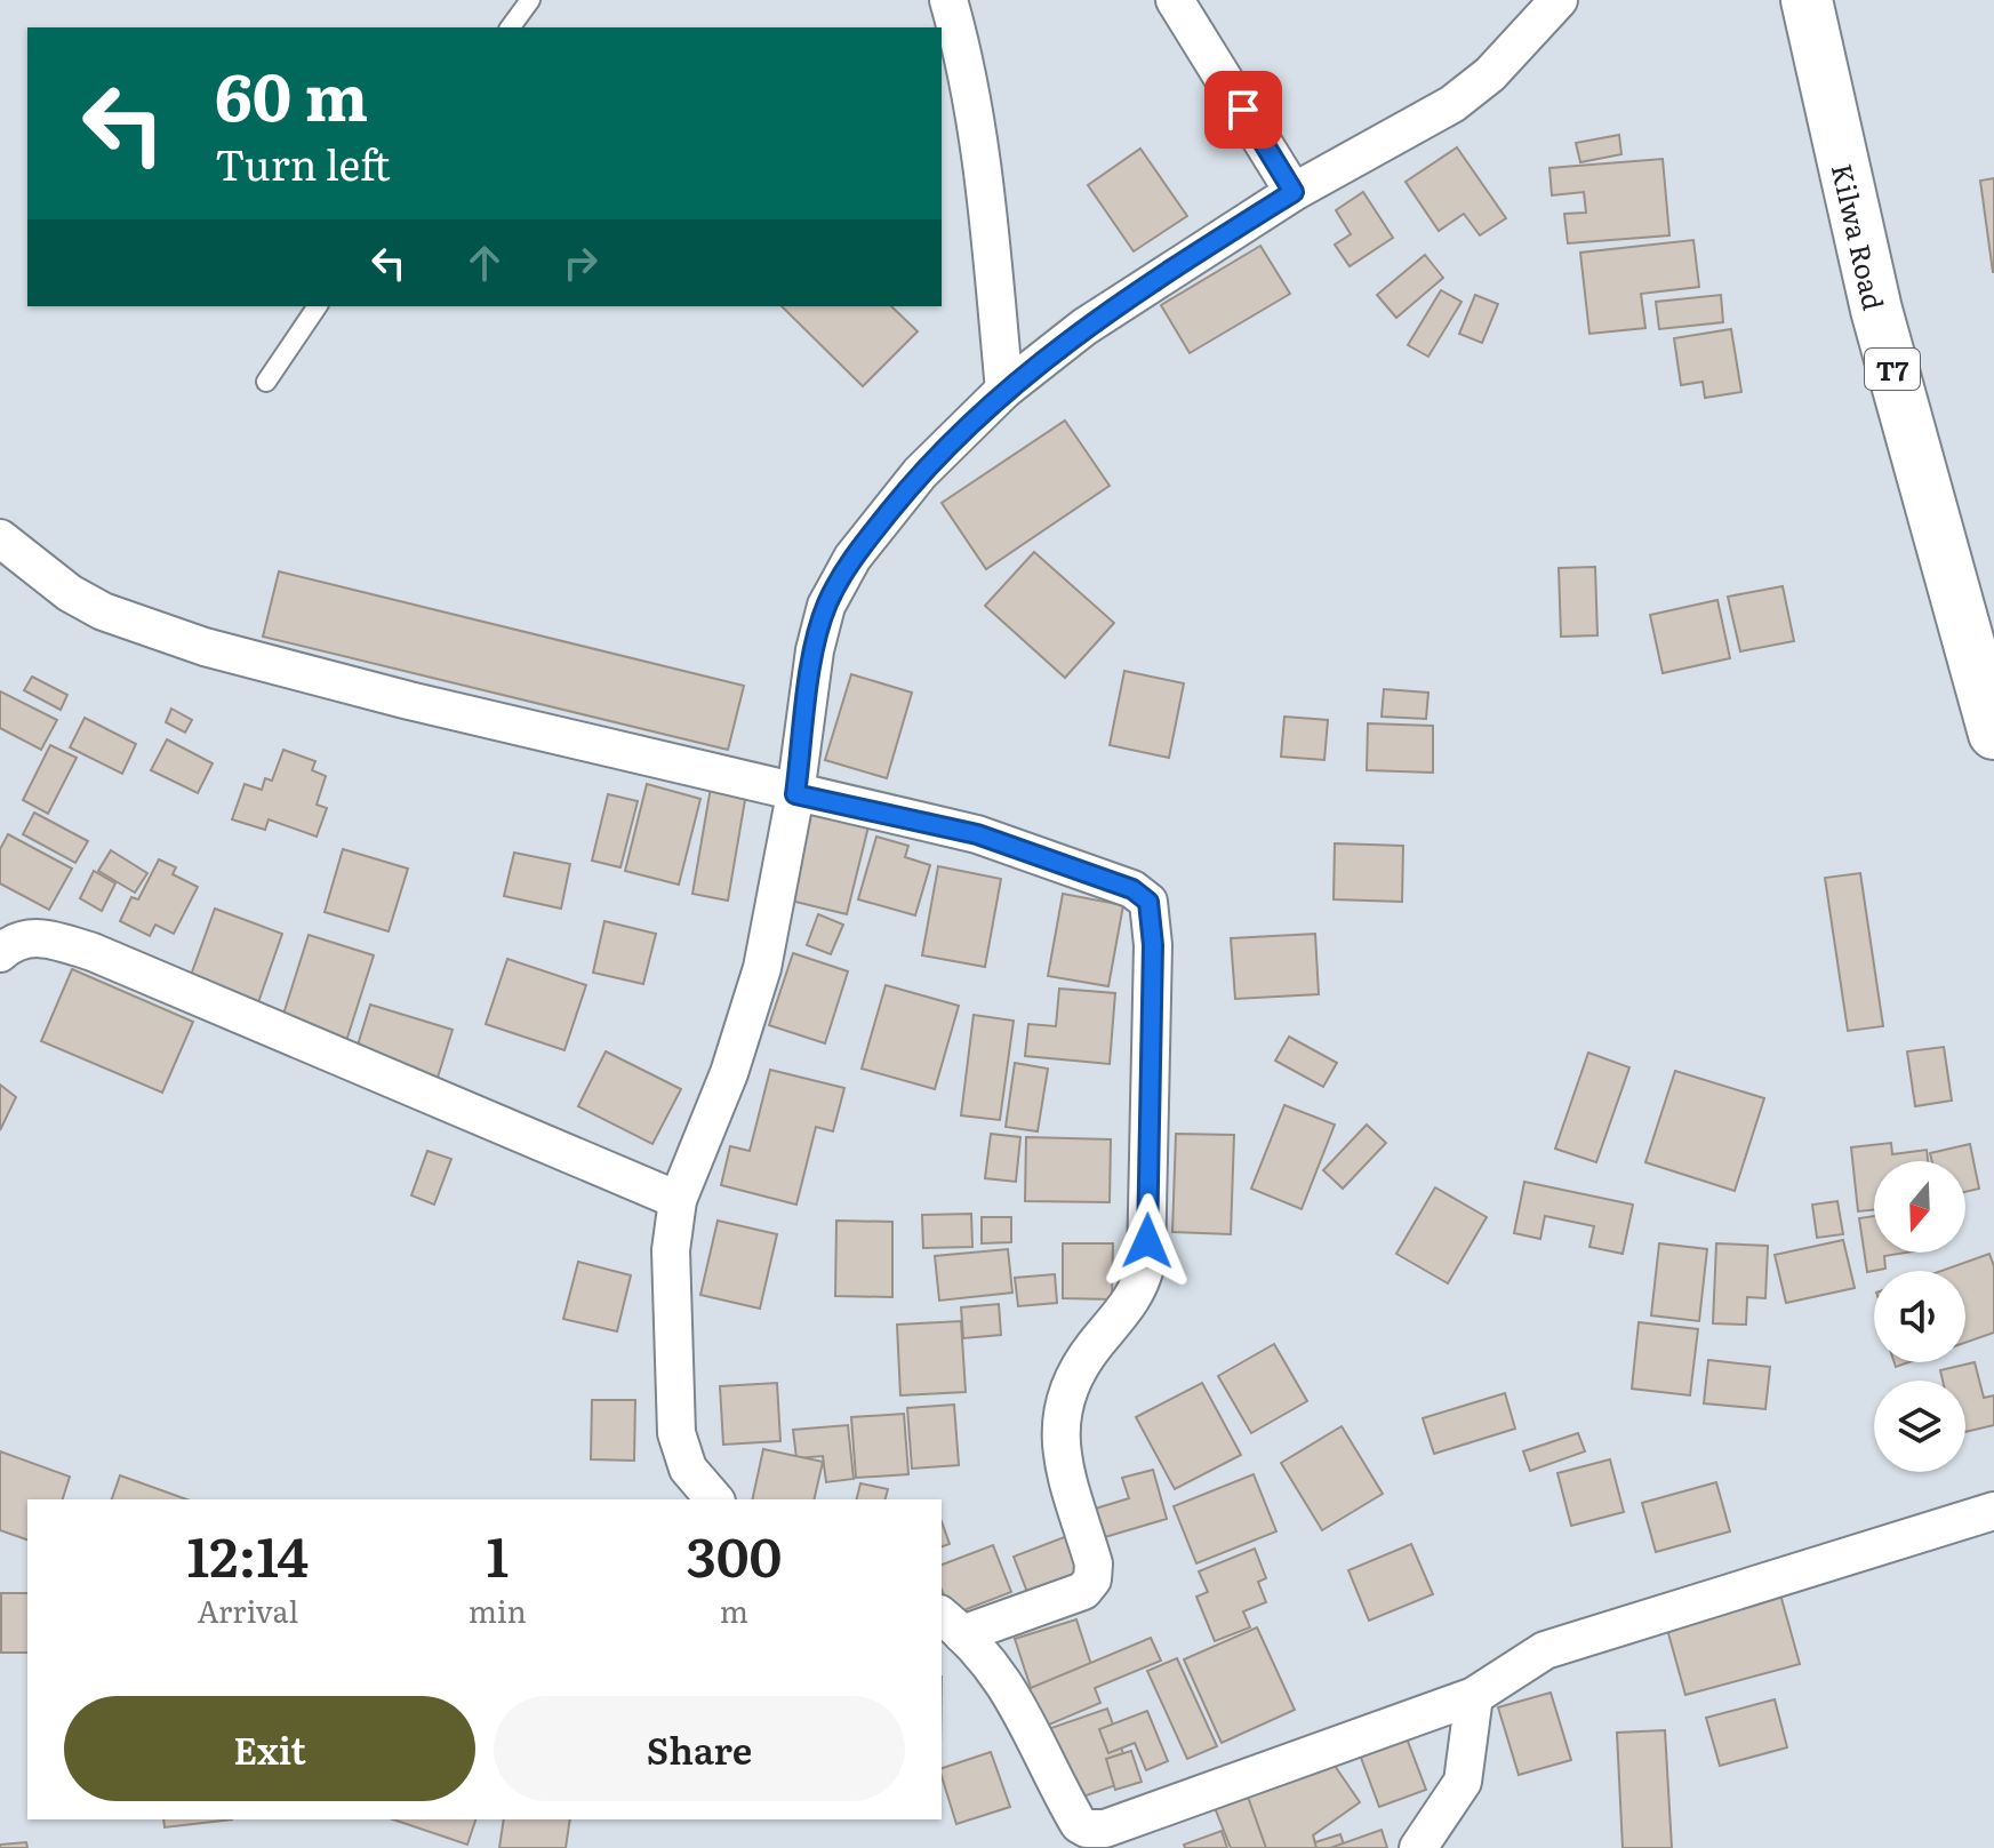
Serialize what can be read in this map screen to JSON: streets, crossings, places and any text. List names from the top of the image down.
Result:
{
  "streets": {
    "highway": ["Kilwa Road", "T7"]
  },
  "north": "bottom",
  "page": {
    "turn": ["60 m", "Turn left"],
    "eta": [
      "12:14",
      "Arrival",
      "1",
      "min",
      "300",
      "m"
    ],
    "buttons": ["Exit", "Share"]
  }
}
